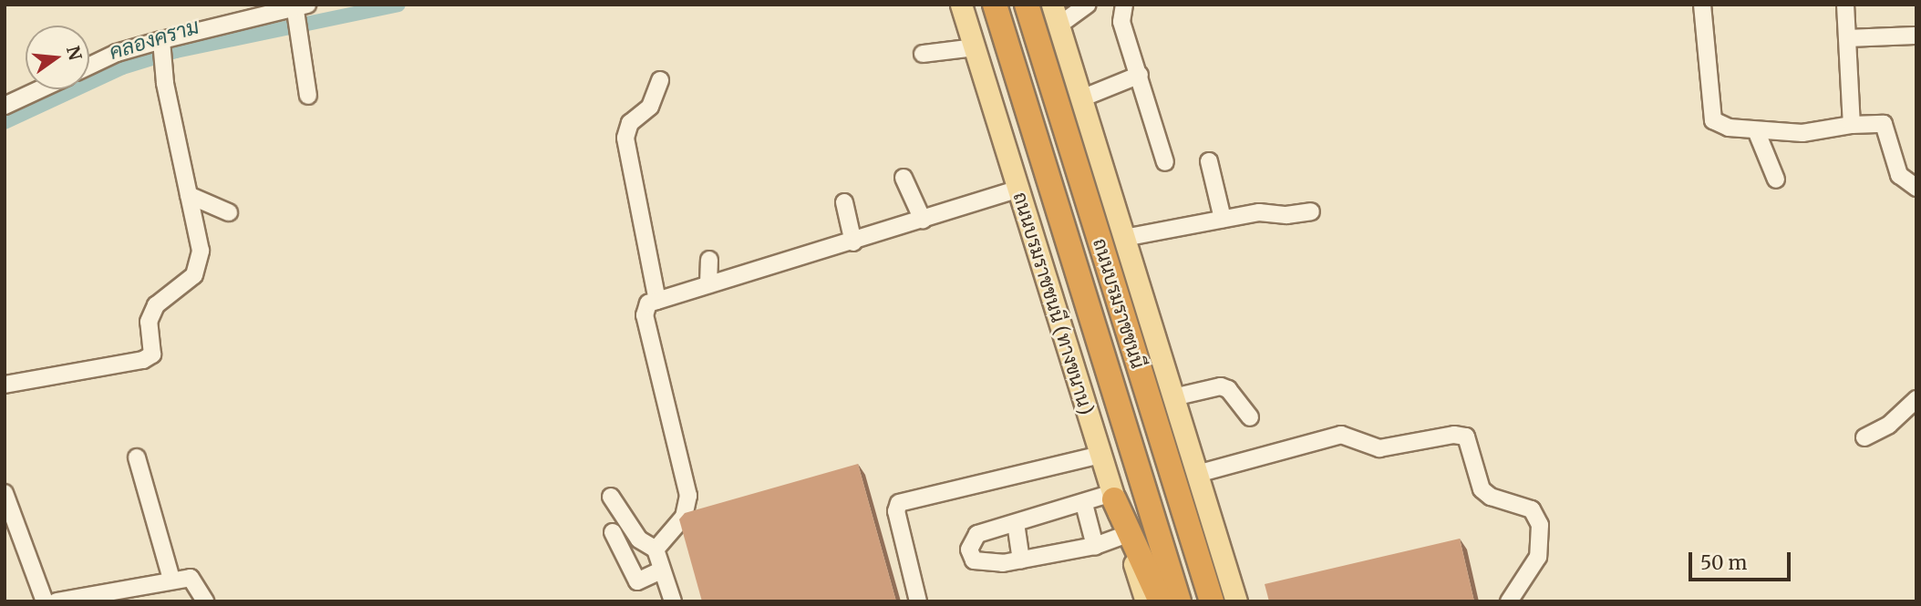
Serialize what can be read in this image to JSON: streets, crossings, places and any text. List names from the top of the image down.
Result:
{
  "streets": {
    "highway": ["ถนนบรมราชชนนี"],
    "main road": ["ถนนบรมราชชนนี (ทางขนาน)"]
  },
  "water": ["คลองคราม"],
  "scale_bar": "50 m",
  "north": "right"
}
